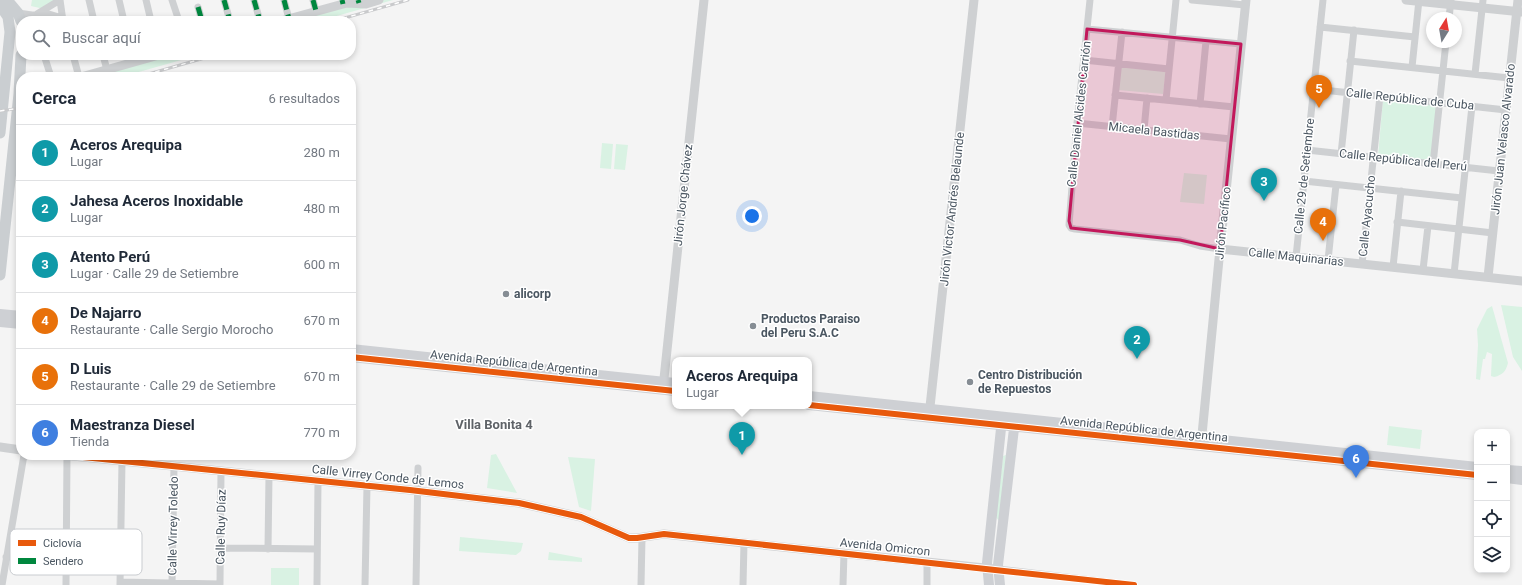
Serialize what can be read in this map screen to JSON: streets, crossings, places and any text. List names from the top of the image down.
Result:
{
  "streets": {
    "main road": ["Avenida República de Argentina"],
    "street": [
      "Calle República de Cuba",
      "Calle Daniel Alcides Carrión",
      "Micaela Bastidas",
      "Jirón Juan Velasco Alvarado",
      "Calle República del Perú",
      "Calle 29 de Setiembre",
      "Jirón Jorge Chávez",
      "Jirón Victor Andrés Belaunde",
      "Calle Ayacucho",
      "Jirón Pacífico",
      "Calle Maquinarias",
      "Calle Virrey Conde de Lemos",
      "Calle Virrey Toledo",
      "Calle Ruy Díaz",
      "Avenida Omicron"
    ]
  },
  "crossings": [
    ["Calle República de Cuba", "Jirón Juan Velasco Alvarado"],
    ["Calle República de Cuba", "Calle 29 de Setiembre"],
    ["Calle República de Cuba", "Calle Ayacucho"],
    ["Calle Daniel Alcides Carrión", "Micaela Bastidas"],
    ["Calle Daniel Alcides Carrión", "Calle Maquinarias"],
    ["Micaela Bastidas", "Jirón Pacífico"],
    ["Jirón Juan Velasco Alvarado", "Calle República del Perú"],
    ["Jirón Juan Velasco Alvarado", "Calle Maquinarias"],
    ["Calle República del Perú", "Calle 29 de Setiembre"],
    ["Calle República del Perú", "Calle Ayacucho"],
    ["Calle 29 de Setiembre", "Calle Maquinarias"],
    ["Jirón Jorge Chávez", "Avenida República de Argentina"],
    ["Jirón Victor Andrés Belaunde", "Avenida República de Argentina"],
    ["Calle Ayacucho", "Calle Maquinarias"],
    ["Jirón Pacífico", "Calle Maquinarias"],
    ["Jirón Pacífico", "Avenida República de Argentina"],
    ["Calle Virrey Conde de Lemos", "Calle Virrey Toledo"],
    ["Calle Virrey Conde de Lemos", "Calle Ruy Díaz"],
    ["Calle Virrey Conde de Lemos", "Avenida Omicron"],
    ["Calle Virrey Toledo", "Calle Ruy Díaz"]
  ],
  "districts": ["Villa Bonita 4"],
  "places": ["alicorp", "Productos Paraiso del Peru S.A.C", "Centro Distribución de Repuestos"],
  "legend": ["Ciclovía", "Sendero"],
  "north": "top",
  "page": {
    "search": "Buscar aquí",
    "heading": ["Cerca", "6 resultados"],
    "pins": [
      "5",
      "3",
      "4",
      "2",
      "1",
      "6"
    ],
    "list": [
      {
        "mark": "1",
        "name": "Aceros Arequipa",
        "note": "Lugar",
        "value": "280 m"
      },
      {
        "mark": "2",
        "name": "Jahesa Aceros Inoxidable",
        "note": "Lugar",
        "value": "480 m"
      },
      {
        "mark": "3",
        "name": "Atento Perú",
        "note": "Lugar · Calle 29 de Setiembre",
        "value": "600 m"
      },
      {
        "mark": "4",
        "name": "De Najarro",
        "note": "Restaurante · Calle Sergio Morocho",
        "value": "670 m"
      },
      {
        "mark": "5",
        "name": "D Luis",
        "note": "Restaurante · Calle 29 de Setiembre",
        "value": "670 m"
      },
      {
        "mark": "6",
        "name": "Maestranza Diesel",
        "note": "Tienda",
        "value": "770 m"
      }
    ],
    "popup": ["Aceros Arequipa", "Lugar"],
    "map_buttons": ["+", "−"]
  }
}
